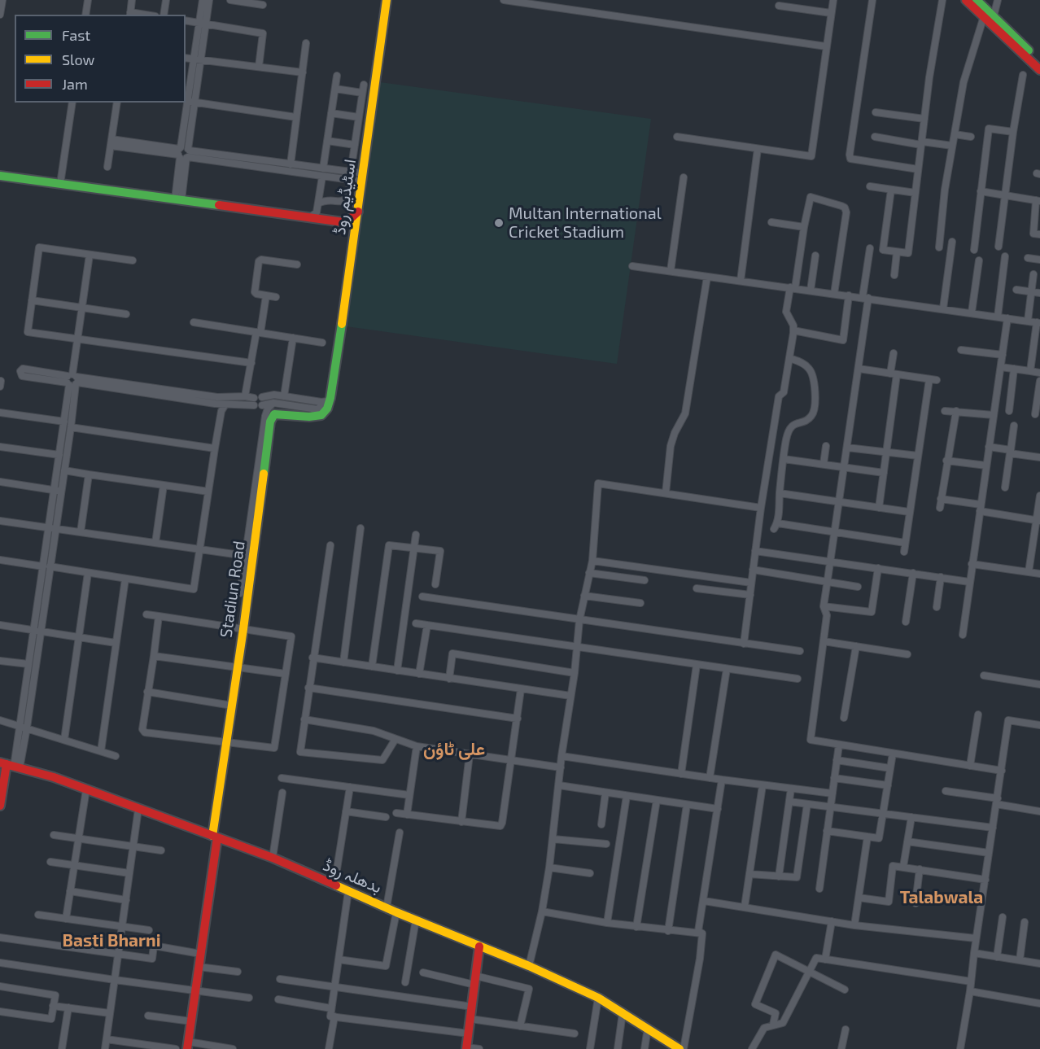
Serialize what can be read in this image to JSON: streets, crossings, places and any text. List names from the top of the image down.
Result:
{
  "streets": {
    "main road": ["اسٹیڈیم روڈ", "Stadiun Road", "بدھلہ روڈ"]
  },
  "crossings": [
    ["اسٹیڈیم روڈ", "Stadiun Road"],
    ["Stadiun Road", "بدھلہ روڈ"]
  ],
  "districts": ["علی ٹاؤن", "Talabwala", "Basti Bharni"],
  "places": ["Multan International Cricket Stadium"],
  "legend": ["Fast", "Slow", "Jam"]
}
